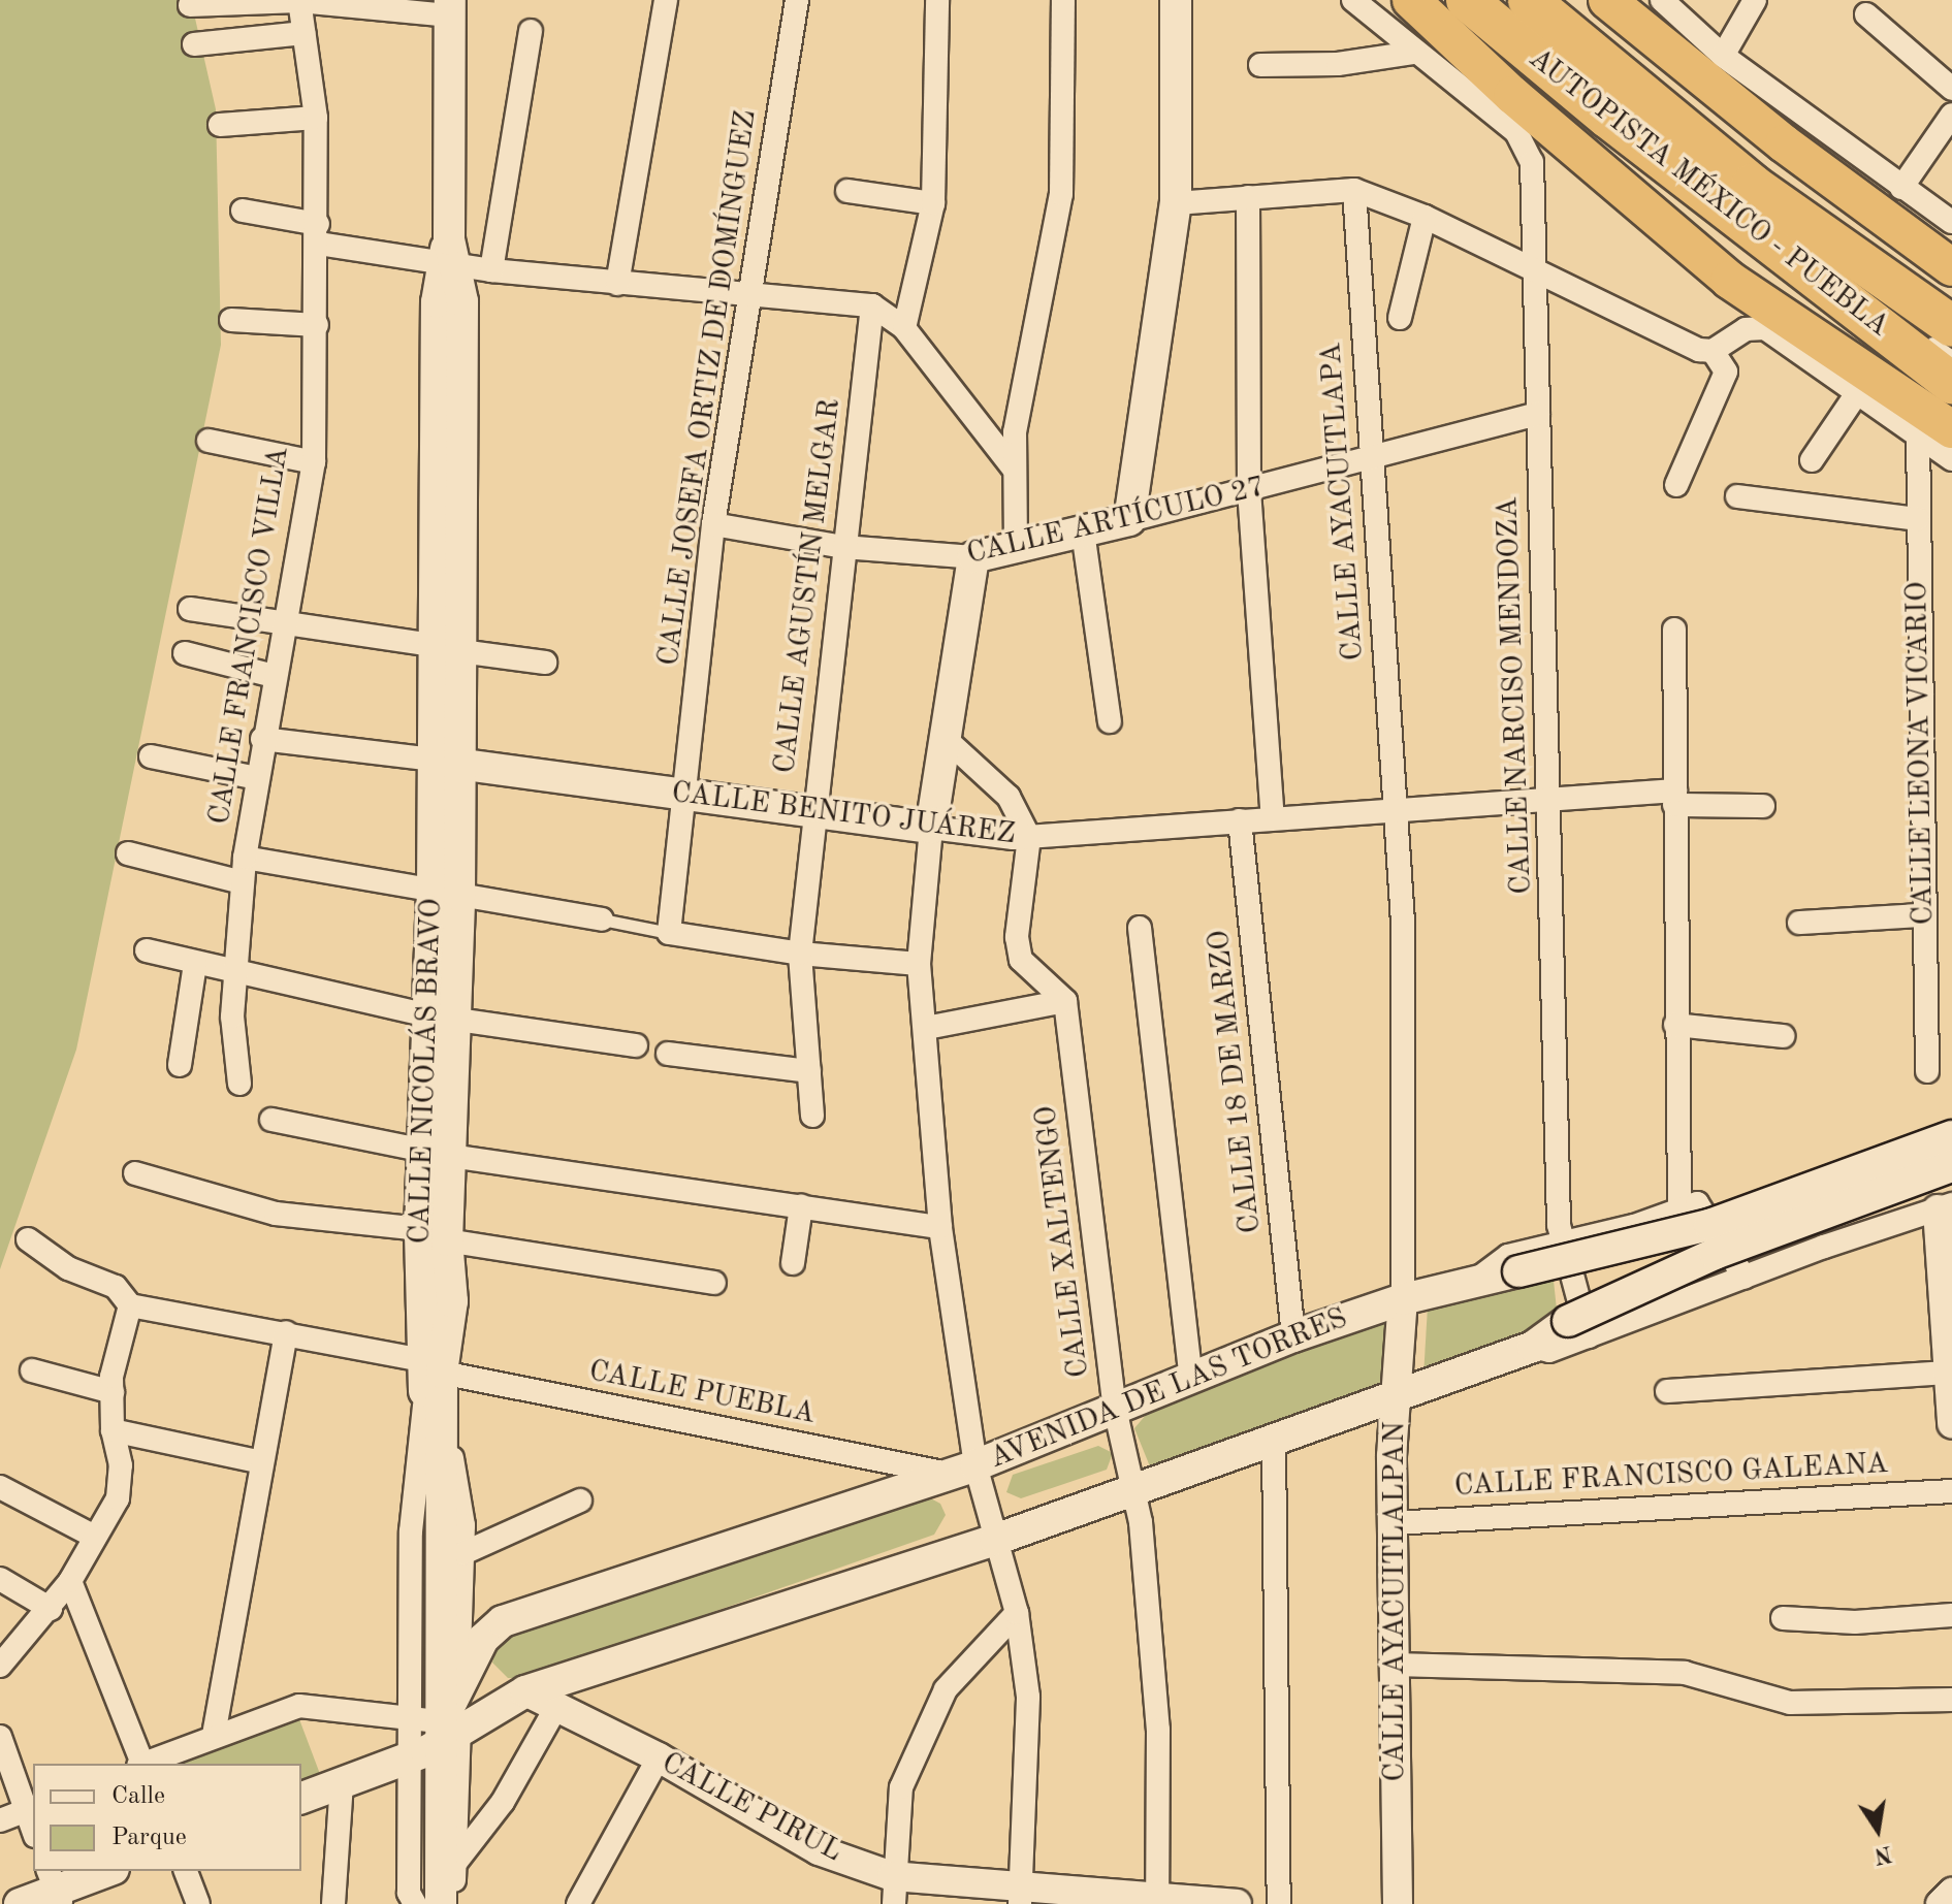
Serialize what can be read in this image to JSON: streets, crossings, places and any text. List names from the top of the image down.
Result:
{
  "streets": {
    "highway": ["AUTOPISTA MÉXICO - PUEBLA"],
    "main road": [
      "CALLE ARTÍCULO 27",
      "CALLE BENITO JUÁREZ",
      "CALLE NICOLÁS BRAVO",
      "AVENIDA DE LAS TORRES"
    ],
    "street": [
      "CALLE JOSEFA ORTIZ DE DOMÍNGUEZ",
      "CALLE AYACUITLAPA",
      "CALLE AGUSTÍN MELGAR",
      "CALLE FRANCISCO VILLA",
      "CALLE NARCISO MENDOZA",
      "CALLE LEONA VICARIO",
      "CALLE 18 DE MARZO",
      "CALLE XALTENGO",
      "CALLE PUEBLA",
      "CALLE FRANCISCO GALEANA",
      "CALLE AYACUITLALPAN",
      "CALLE PIRUL"
    ]
  },
  "crossings": [
    ["CALLE JOSEFA ORTIZ DE DOMÍNGUEZ", "CALLE ARTÍCULO 27"],
    ["CALLE JOSEFA ORTIZ DE DOMÍNGUEZ", "CALLE BENITO JUÁREZ"],
    ["CALLE AYACUITLAPA", "CALLE ARTÍCULO 27"],
    ["CALLE AYACUITLAPA", "CALLE BENITO JUÁREZ"],
    ["CALLE AYACUITLAPA", "AVENIDA DE LAS TORRES"],
    ["CALLE AYACUITLAPA", "CALLE AYACUITLALPAN"],
    ["CALLE ARTÍCULO 27", "CALLE AGUSTÍN MELGAR"],
    ["CALLE ARTÍCULO 27", "CALLE NARCISO MENDOZA"],
    ["CALLE AGUSTÍN MELGAR", "CALLE BENITO JUÁREZ"],
    ["CALLE FRANCISCO VILLA", "CALLE BENITO JUÁREZ"],
    ["CALLE NARCISO MENDOZA", "CALLE BENITO JUÁREZ"],
    ["CALLE BENITO JUÁREZ", "CALLE NICOLÁS BRAVO"],
    ["CALLE BENITO JUÁREZ", "CALLE 18 DE MARZO"],
    ["CALLE NICOLÁS BRAVO", "AVENIDA DE LAS TORRES"],
    ["CALLE NICOLÁS BRAVO", "CALLE PUEBLA"],
    ["CALLE 18 DE MARZO", "AVENIDA DE LAS TORRES"],
    ["CALLE XALTENGO", "AVENIDA DE LAS TORRES"],
    ["CALLE XALTENGO", "CALLE PIRUL"],
    ["AVENIDA DE LAS TORRES", "CALLE PUEBLA"],
    ["AVENIDA DE LAS TORRES", "CALLE AYACUITLALPAN"],
    ["CALLE FRANCISCO GALEANA", "CALLE AYACUITLALPAN"]
  ],
  "legend": ["Calle", "Parque"],
  "north": "bottom"
}
